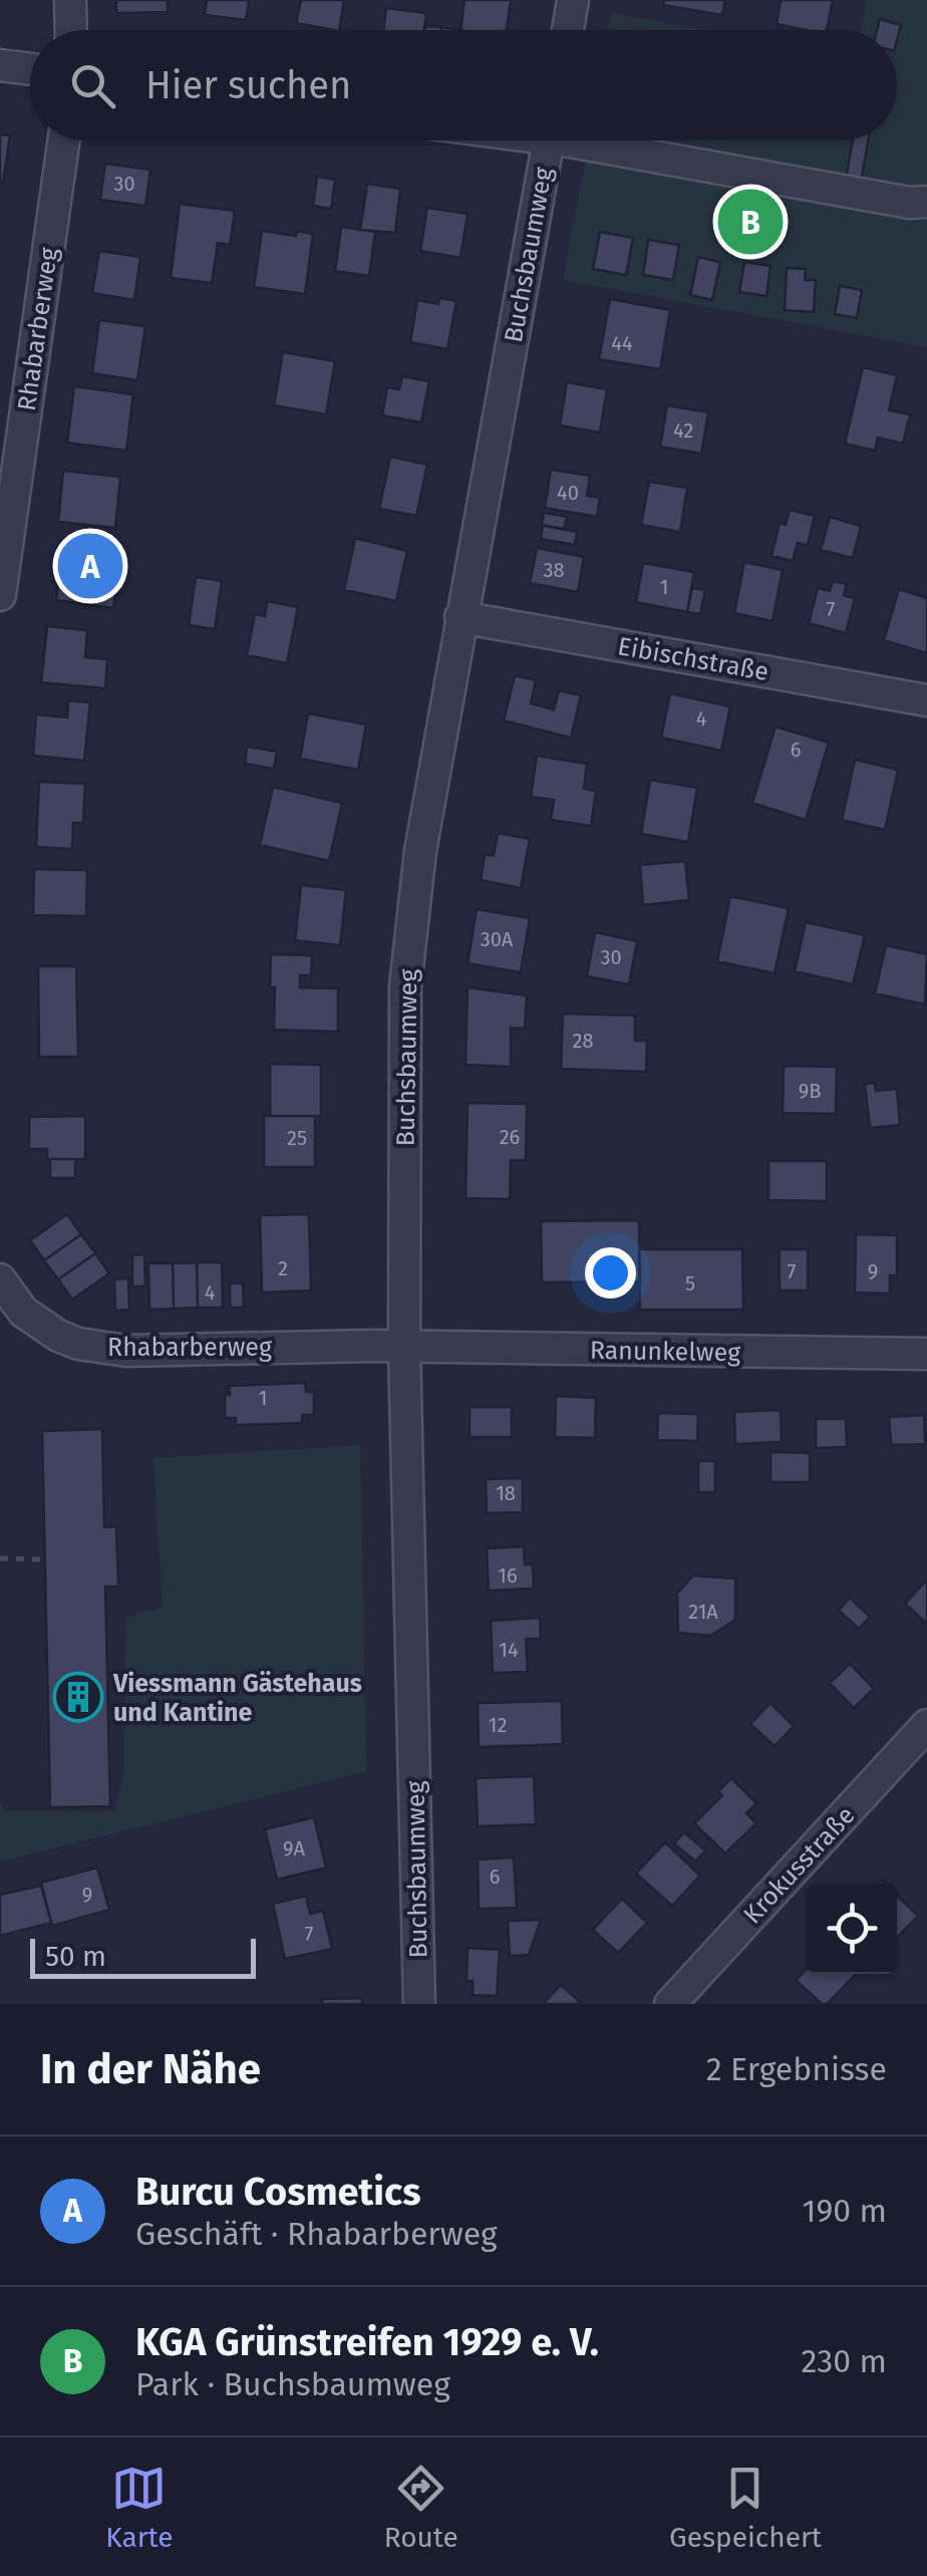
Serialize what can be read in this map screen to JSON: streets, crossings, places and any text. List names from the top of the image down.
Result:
{
  "streets": {
    "street": [
      "Buchsbaumweg",
      "Rhabarberweg",
      "Eibischstraße",
      "Ranunkelweg",
      "Krokusstraße"
    ]
  },
  "crossings": [
    ["Buchsbaumweg", "Rhabarberweg"],
    ["Buchsbaumweg", "Eibischstraße"],
    ["Buchsbaumweg", "Ranunkelweg"],
    ["Rhabarberweg", "Ranunkelweg"]
  ],
  "places": {
    "building": ["Viessmann Gästehaus und Kantine"]
  },
  "house_numbers": [
    "30",
    "44",
    "42",
    "40",
    "38",
    "1",
    "7",
    "4",
    "6",
    "30A",
    "30",
    "28",
    "9B",
    "26",
    "25",
    "2",
    "7",
    "9",
    "5",
    "4",
    "1",
    "18",
    "16",
    "21A",
    "14",
    "12",
    "9A",
    "6",
    "9",
    "7"
  ],
  "scale_bar": "50 m",
  "page": {
    "search": "Hier suchen",
    "pins": ["B", "A"],
    "scale": "50 m",
    "heading": ["In der Nähe", "2 Ergebnisse"],
    "list": [
      {
        "mark": "A",
        "name": "Burcu Cosmetics",
        "note": "Geschäft · Rhabarberweg",
        "value": "190 m"
      },
      {
        "mark": "B",
        "name": "KGA Grünstreifen 1929 e. V.",
        "note": "Park · Buchsbaumweg",
        "value": "230 m"
      }
    ],
    "nav": ["Karte", "Route", "Gespeichert"]
  }
}
